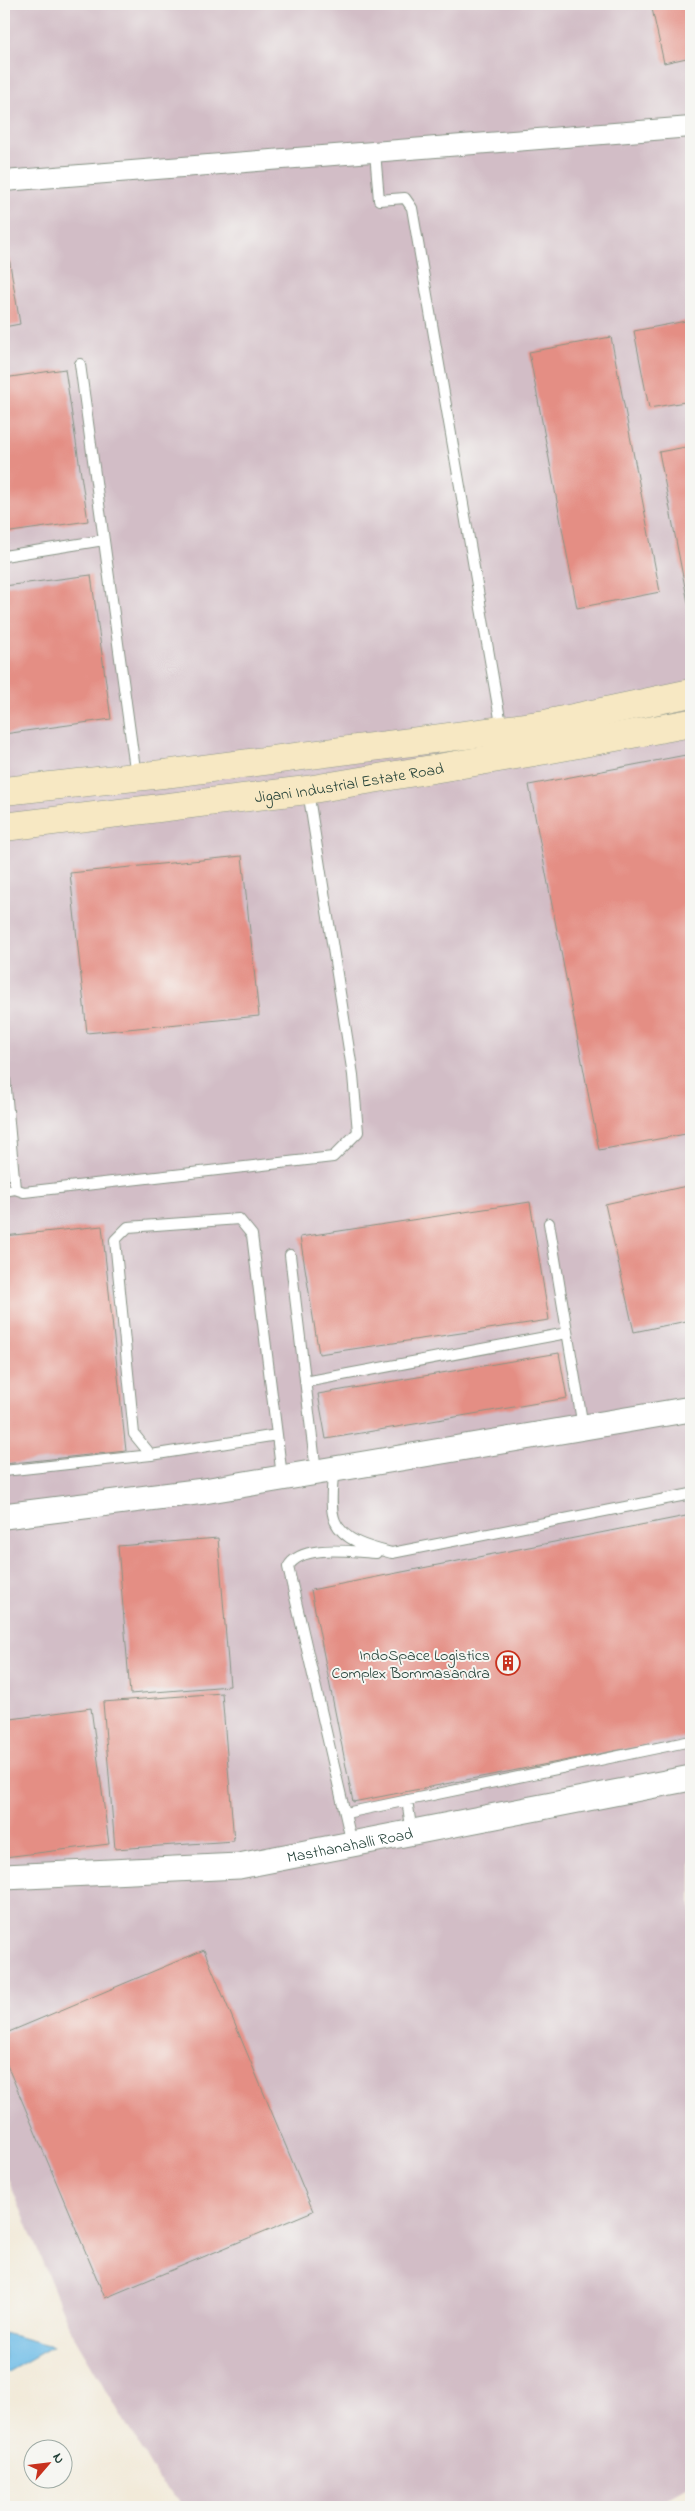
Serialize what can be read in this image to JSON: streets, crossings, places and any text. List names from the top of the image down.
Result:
{
  "streets": {
    "main road": ["Jigani Industrial Estate Road"],
    "street": ["Masthanahalli Road"]
  },
  "places": {
    "building": ["IndoSpace Logistics Complex Bommasandra"]
  },
  "north": "top right"
}
